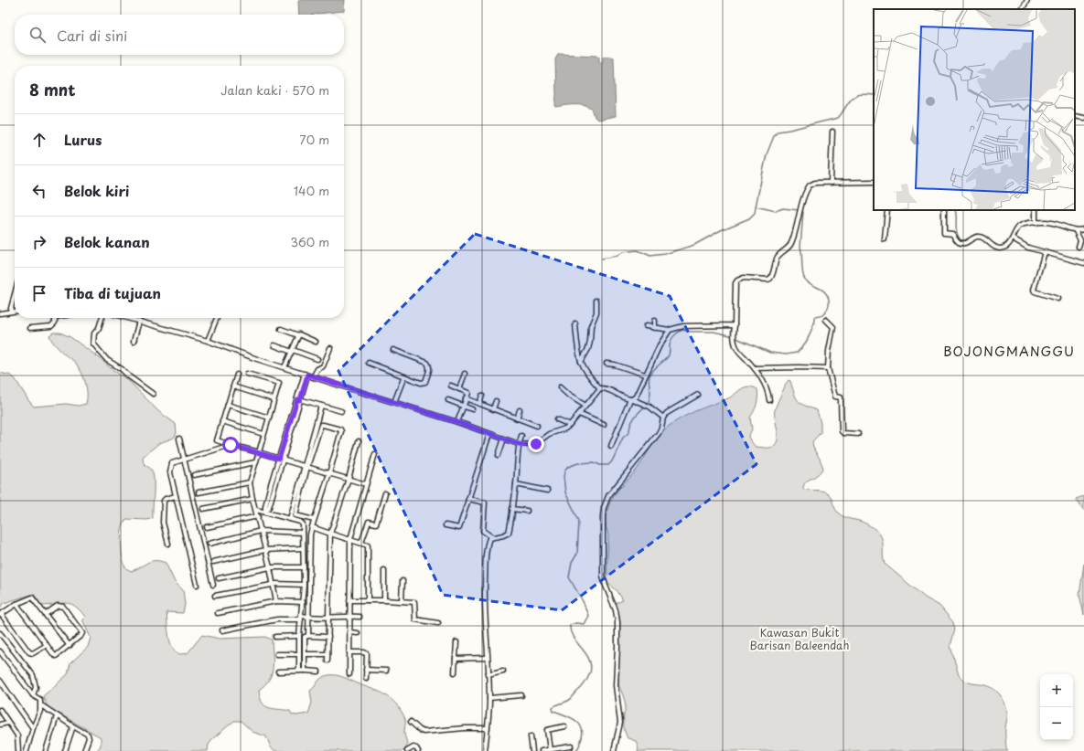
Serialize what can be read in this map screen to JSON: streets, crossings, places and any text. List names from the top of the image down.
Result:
{
  "districts": ["BOJONGMANGGU"],
  "parks": ["Kawasan Bukit Barisan Baleendah"],
  "page": {
    "search": "Cari di sini",
    "heading": ["8 mnt", "Jalan kaki · 570 m"],
    "list": [
      ["Lurus", "70 m"],
      ["Belok kiri", "140 m"],
      ["Belok kanan", "360 m"],
      "Tiba di tujuan"
    ],
    "map_buttons": ["+", "−"]
  }
}
